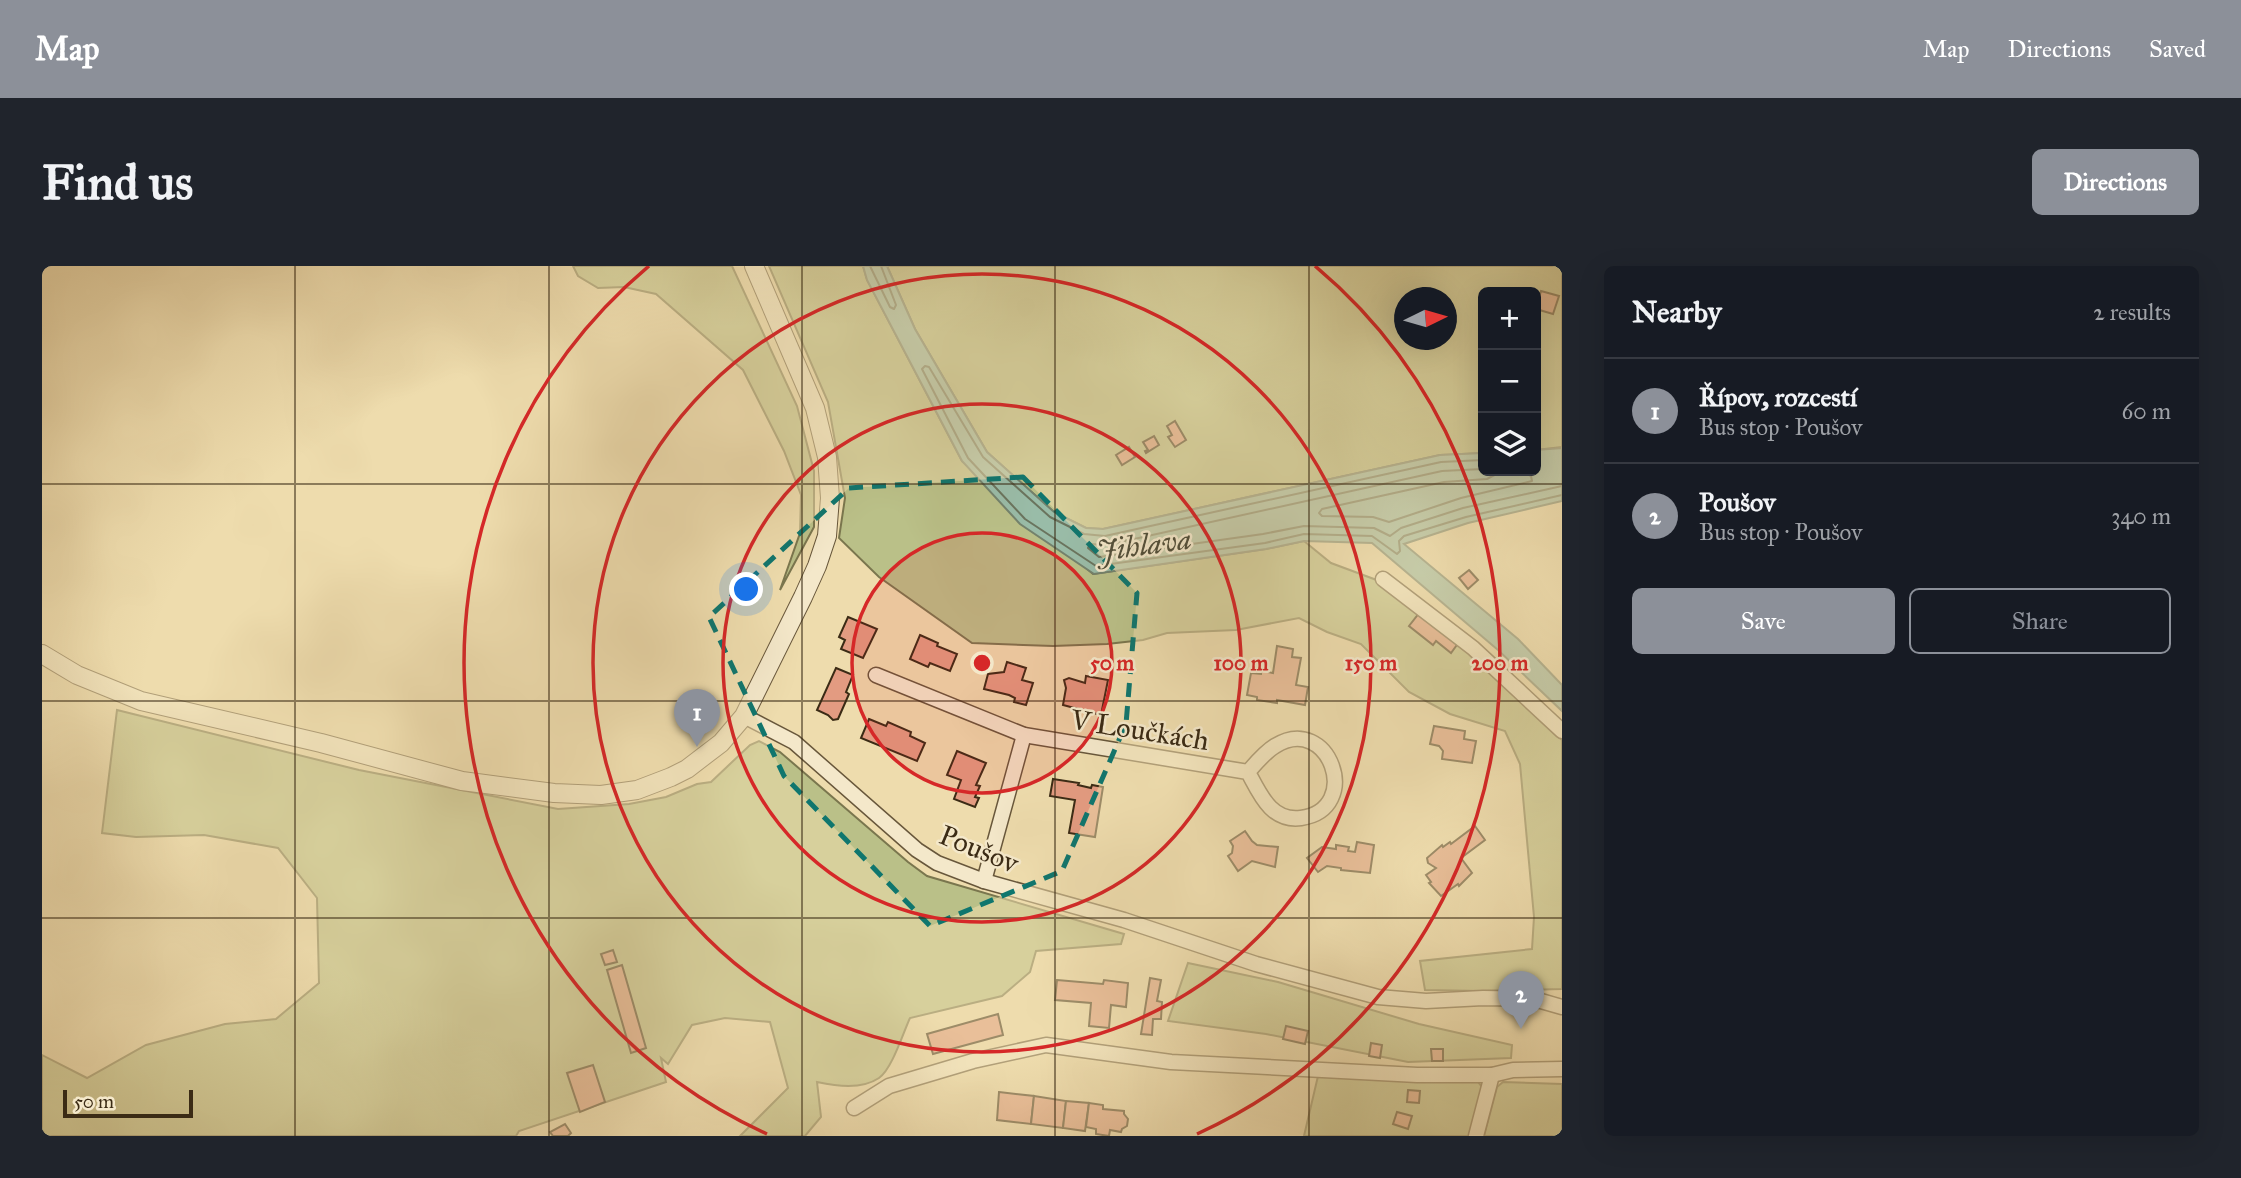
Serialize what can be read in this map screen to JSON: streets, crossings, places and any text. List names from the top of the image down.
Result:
{
  "streets": {
    "street": ["V Loučkách", "Poušov"]
  },
  "water": ["Jihlava"],
  "scale_bar": "50 m",
  "north": "right",
  "page": {
    "header": "Map",
    "nav": ["Map", "Directions", "Saved"],
    "buttons": [
      "Directions",
      ["Save", "Share"]
    ],
    "title": "Find us",
    "heading": ["Nearby", "2 results"],
    "map_buttons": ["+", "−"],
    "list": [
      {
        "mark": "1",
        "name": "Řípov, rozcestí",
        "note": "Bus stop · Poušov",
        "value": "60 m"
      },
      {
        "mark": "2",
        "name": "Poušov",
        "note": "Bus stop · Poušov",
        "value": "340 m"
      }
    ],
    "pins": ["1", "2"],
    "scale": "50 m"
  },
  "rings": [
    "50 m",
    "100 m",
    "150 m",
    "200 m"
  ]
}
